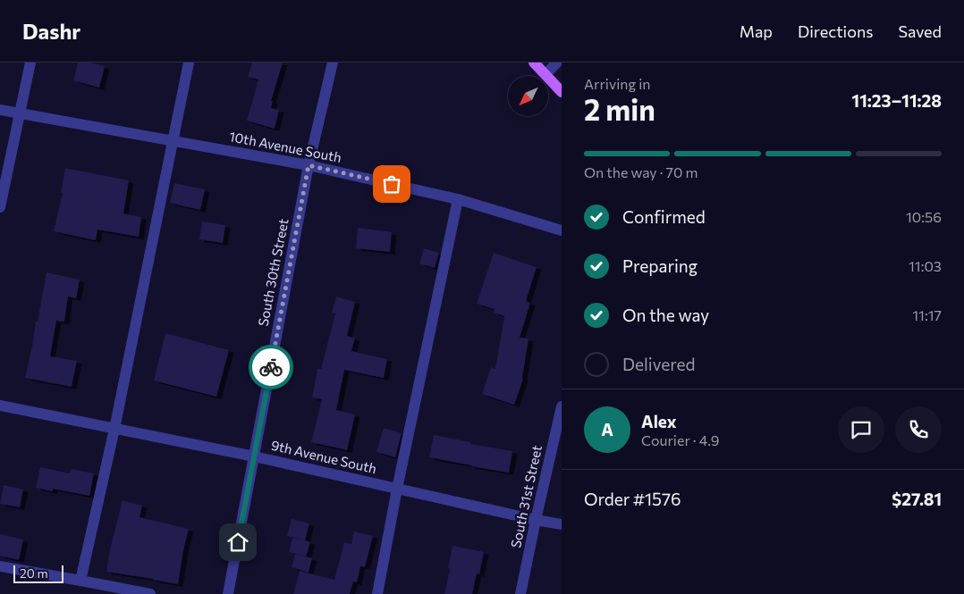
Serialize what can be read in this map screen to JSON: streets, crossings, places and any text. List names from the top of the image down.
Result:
{
  "streets": {
    "street": [
      "10th Avenue South",
      "South 30th Street",
      "9th Avenue South",
      "South 31st Street"
    ]
  },
  "crossings": [
    ["10th Avenue South", "South 30th Street"],
    ["South 30th Street", "9th Avenue South"],
    ["9th Avenue South", "South 31st Street"]
  ],
  "scale_bar": "20 m",
  "north": "bottom left",
  "page": {
    "header": "Dashr",
    "nav": ["Map", "Directions", "Saved"],
    "heading": ["2 min", "Arriving in", "11:23–11:28"],
    "panel": [
      "Alex",
      "Courier · 4.9",
      "Order #1576",
      "$27.81"
    ],
    "bar": "On the way · 70 m",
    "list": [
      ["Confirmed", "10:56"],
      ["Preparing", "11:03"],
      ["On the way", "11:17"],
      "Delivered"
    ],
    "round": "A",
    "scale": "20 m"
  }
}
